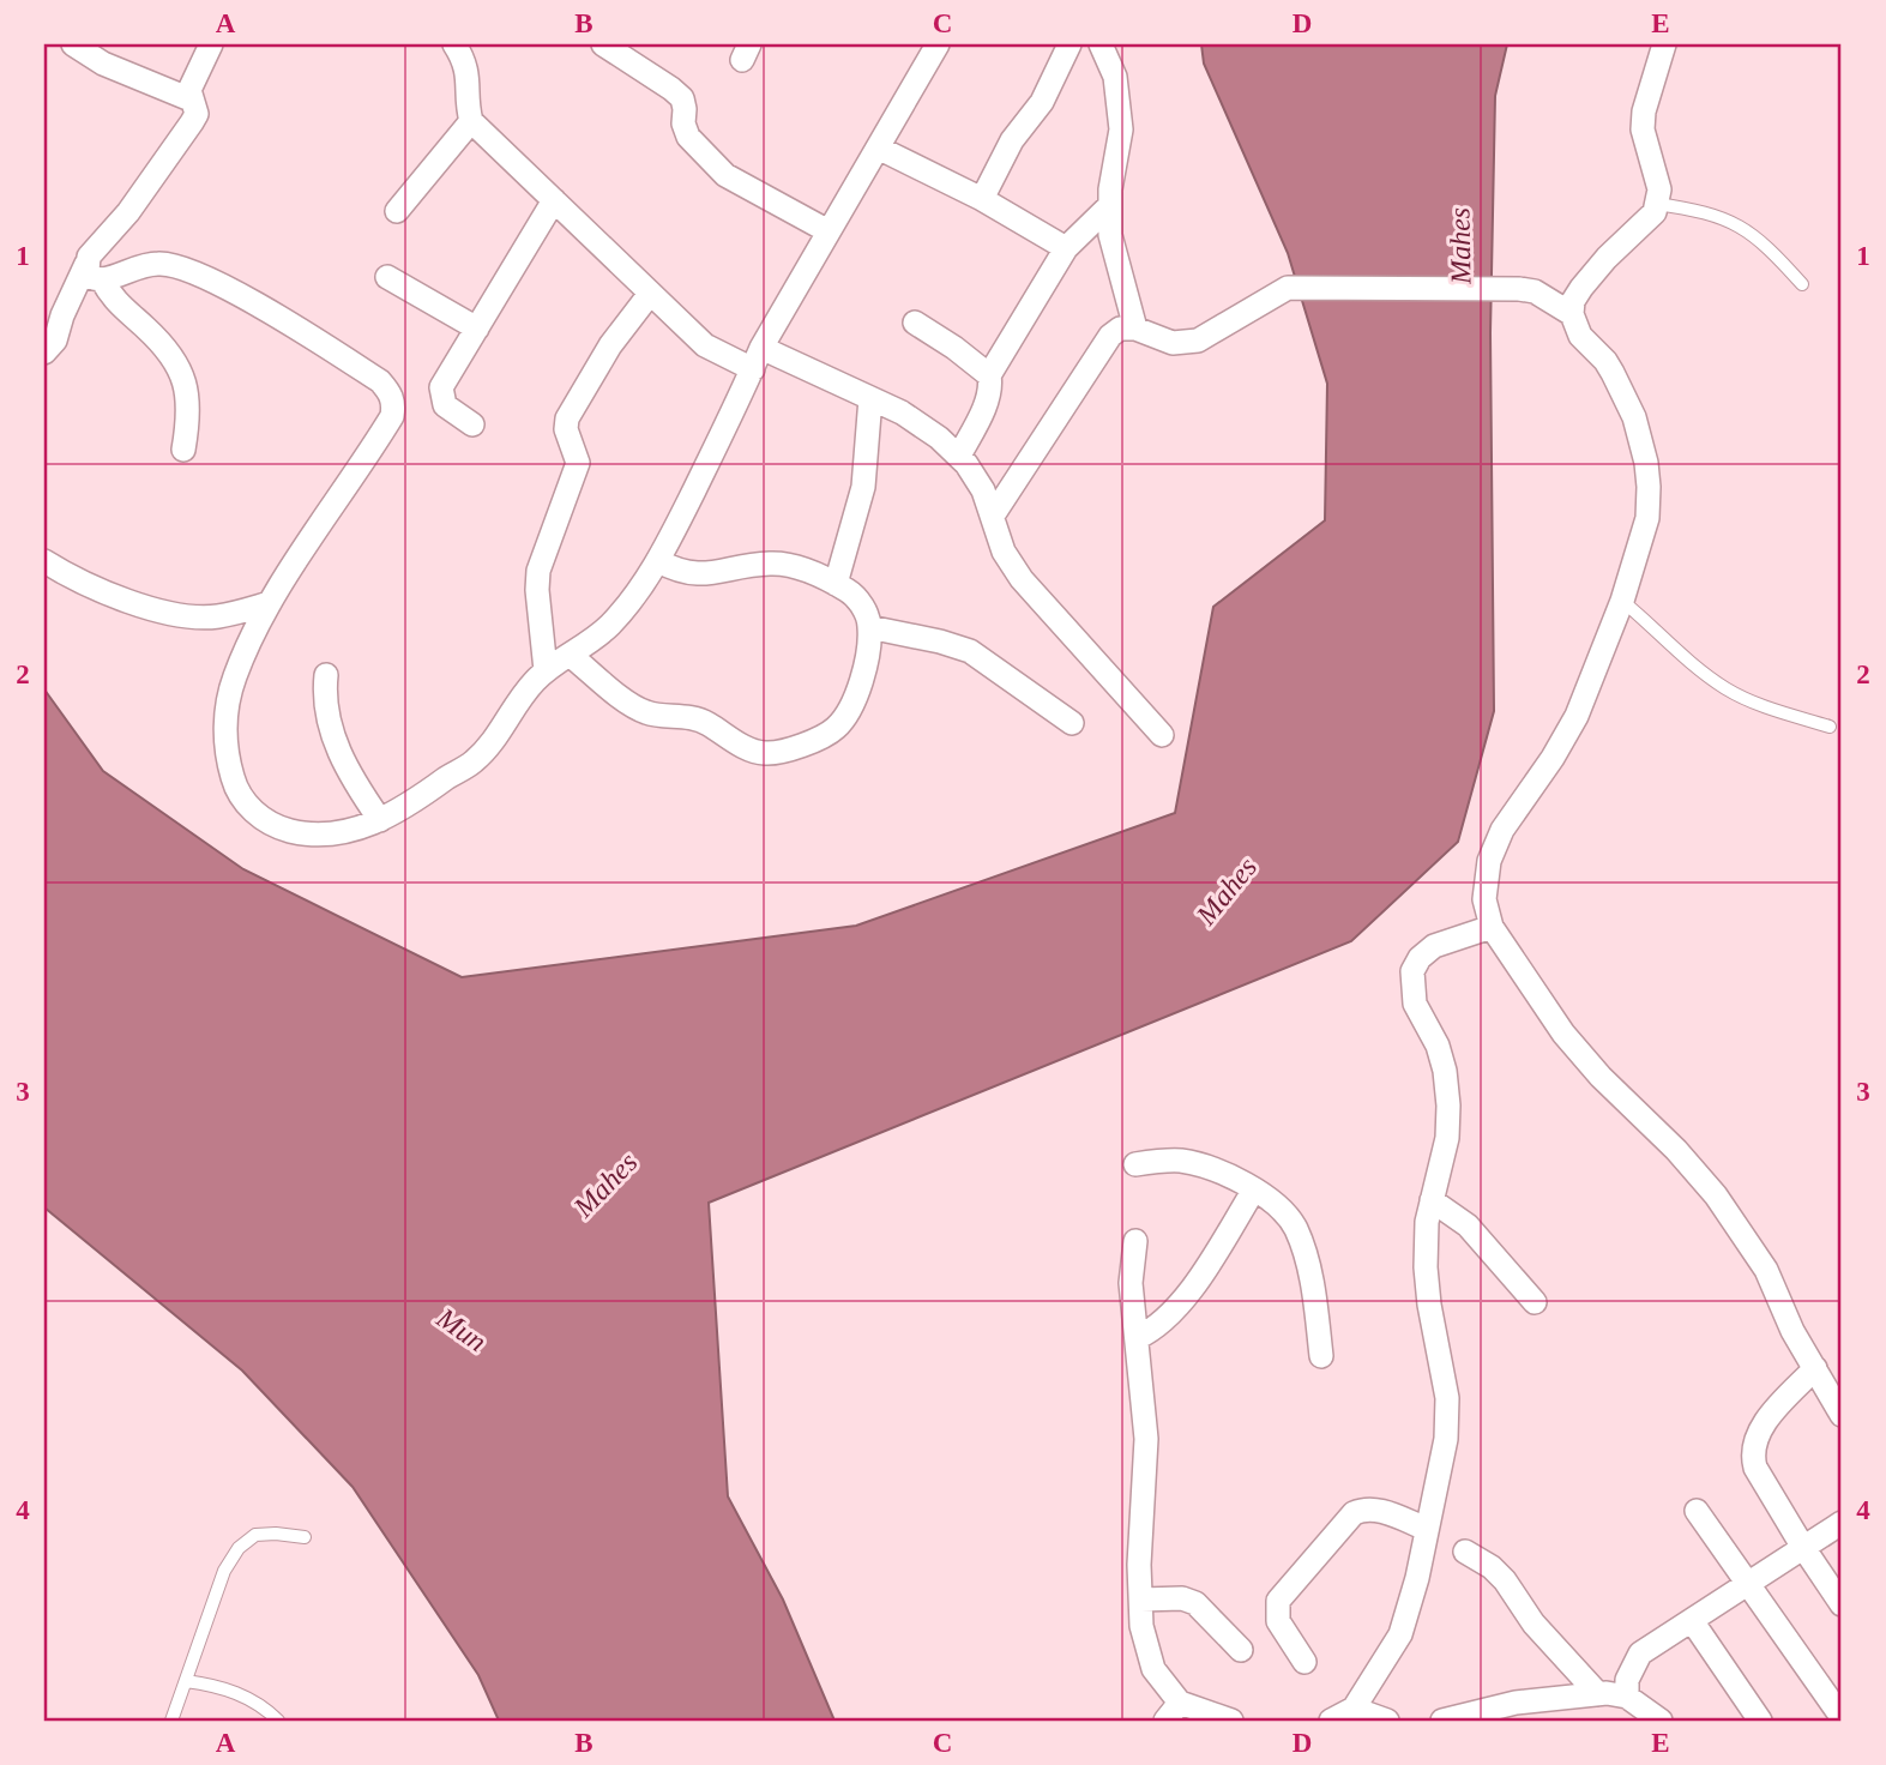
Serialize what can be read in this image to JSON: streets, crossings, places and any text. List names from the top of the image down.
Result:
{
  "water": ["Mahes", "Mun"],
  "grid": {
    "columns": [
      "A",
      "B",
      "C",
      "D",
      "E"
    ],
    "rows": [
      "1",
      "2",
      "3",
      "4"
    ]
  }
}
